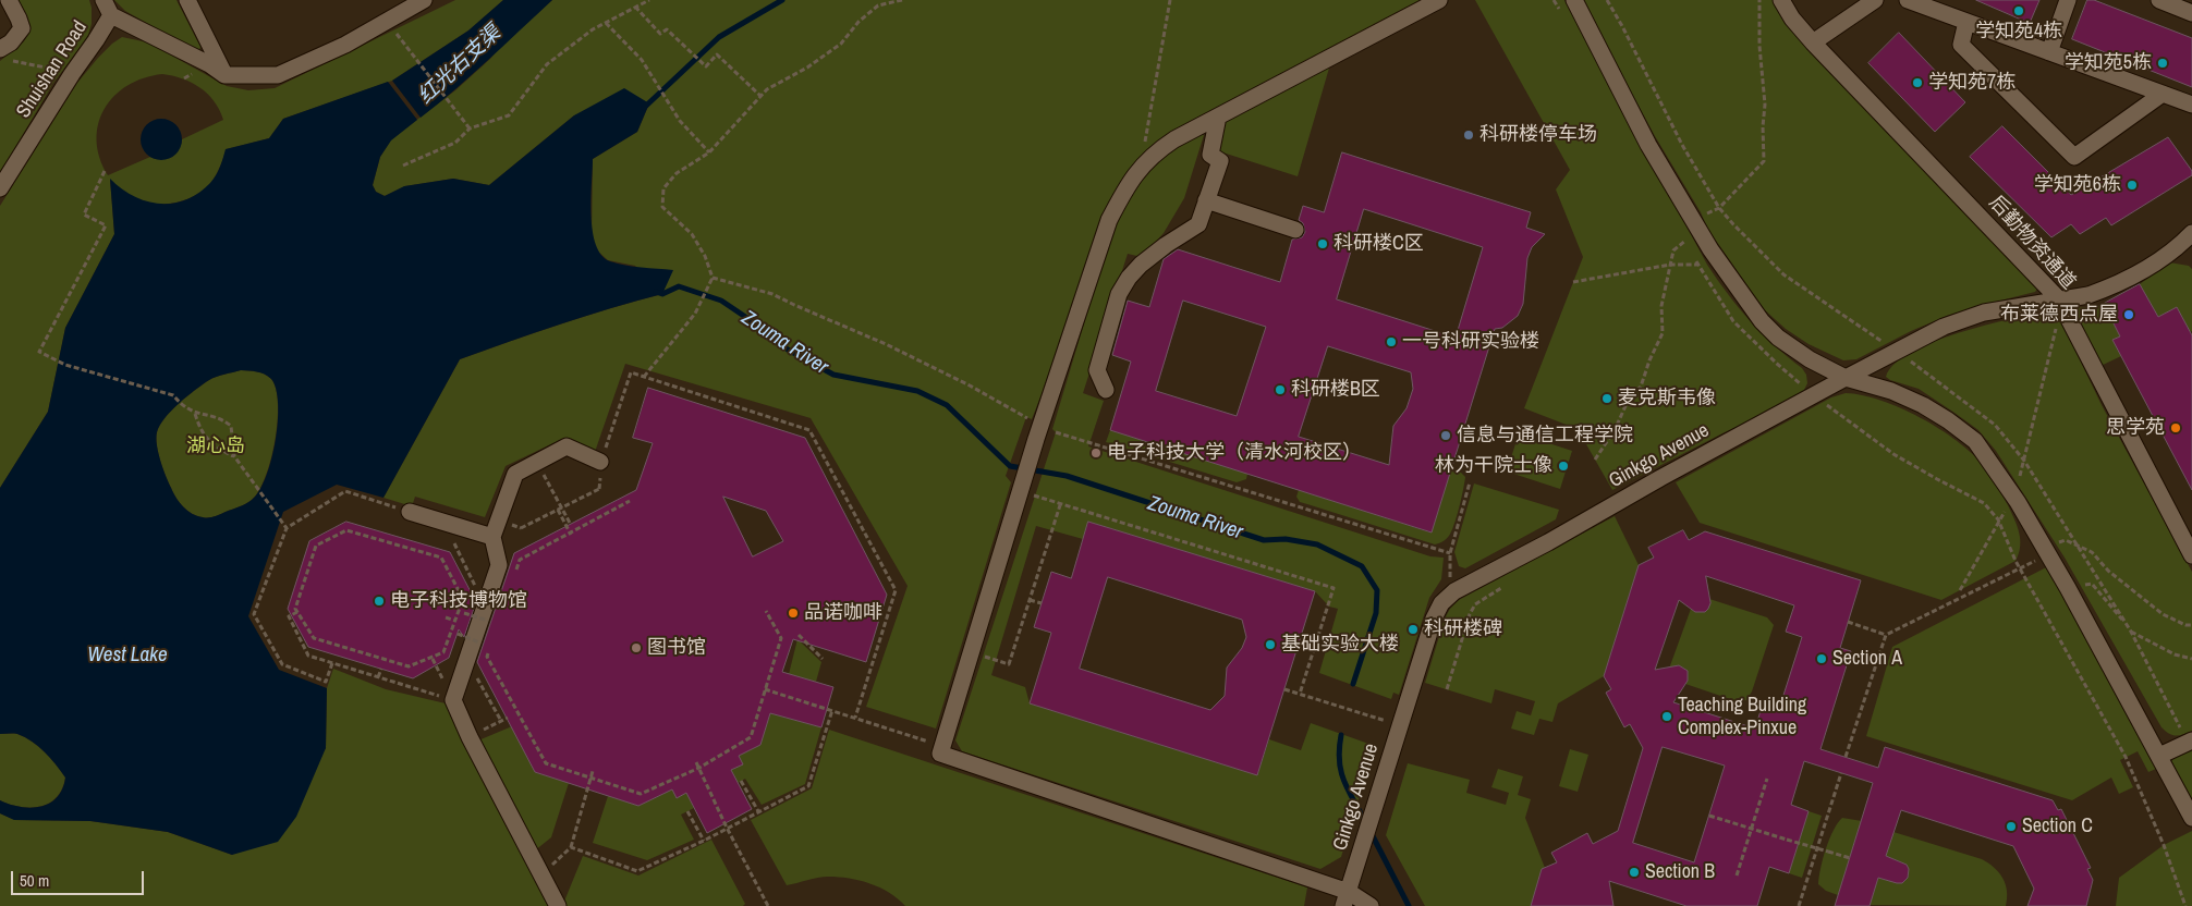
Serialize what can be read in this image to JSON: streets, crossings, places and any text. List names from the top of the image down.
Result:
{
  "streets": {
    "street": ["Shuishan Road", "后勤物资通道", "Ginkgo Avenue"]
  },
  "crossings": [
    ["后勤物资通道", "Ginkgo Avenue"]
  ],
  "water": ["红光右支渠", "Zouma River", "West Lake"],
  "parks": ["湖心岛"],
  "places": [
    "学知苑4栋",
    "学知苑5栋",
    "学知苑7栋",
    "科研楼停车场",
    "学知苑6栋",
    "科研楼C区",
    "布莱德西点屋",
    "一号科研实验楼",
    "科研楼B区",
    "麦克斯韦像",
    "思学苑",
    "信息与通信工程学院",
    "电子科技大学（清水河校区）",
    "林为干院士像",
    "电子科技博物馆",
    "品诺咖啡",
    "科研楼碑",
    "基础实验大楼",
    "图书馆",
    "Section A",
    "Teaching Building Complex-Pinxue",
    "Section C",
    "Section B"
  ],
  "scale_bar": "50 m"
}
